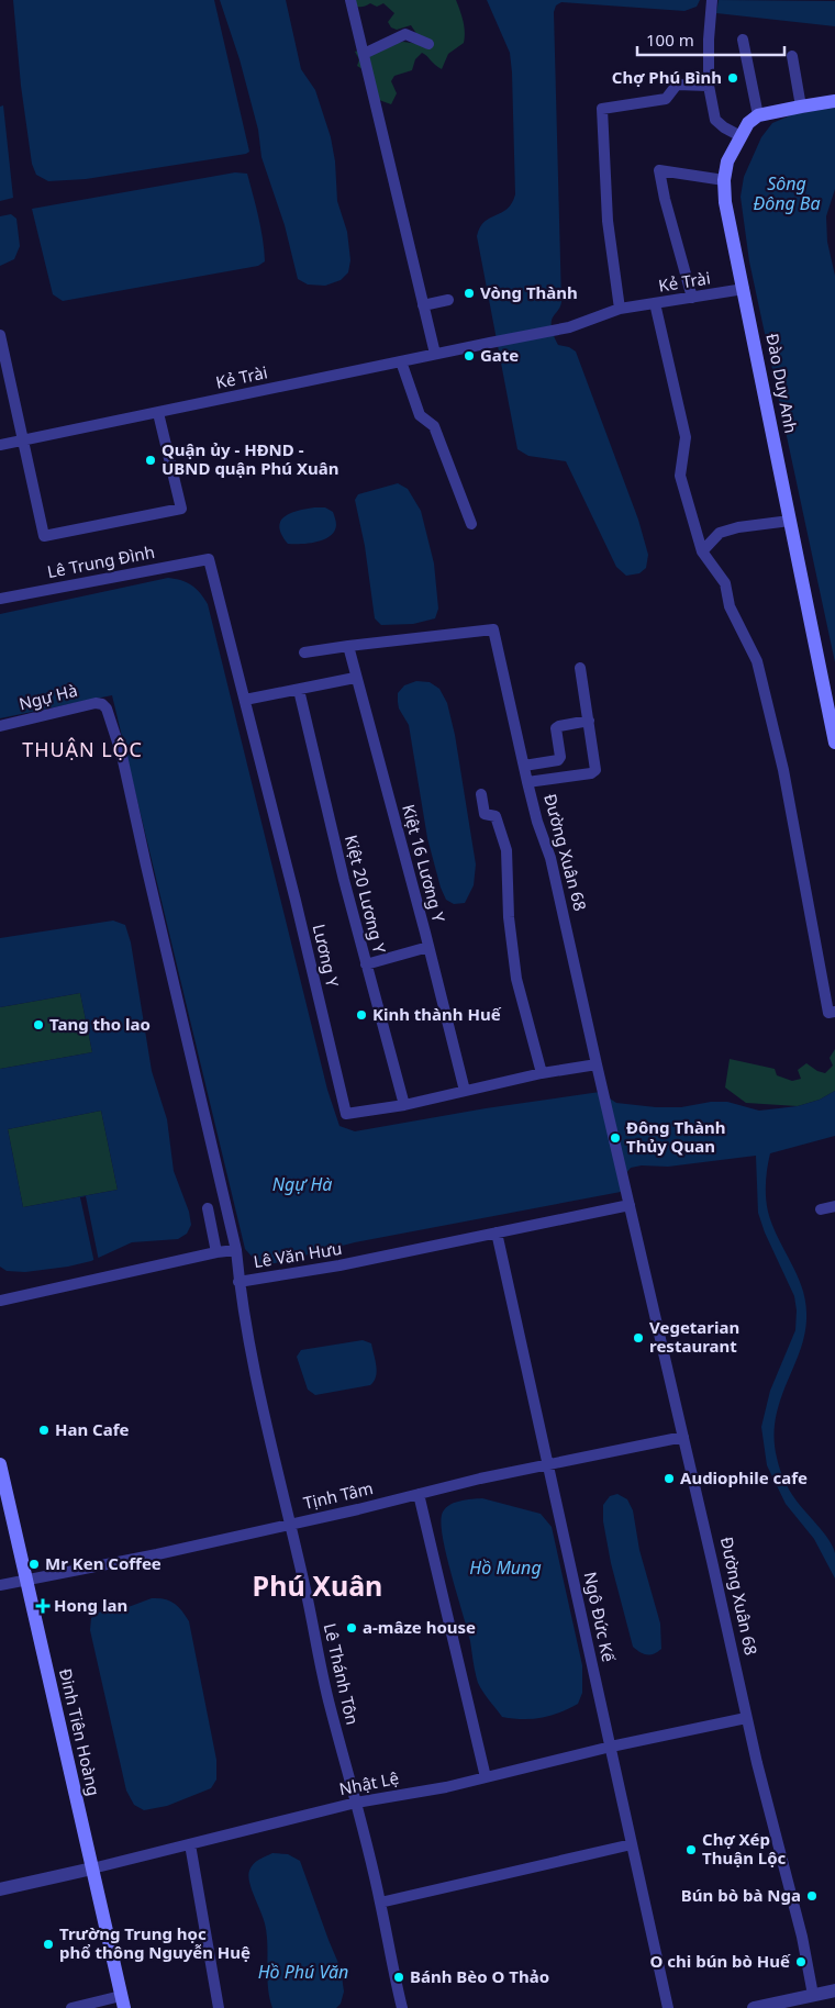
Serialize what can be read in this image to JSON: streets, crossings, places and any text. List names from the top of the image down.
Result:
{
  "streets": {
    "main road": ["Đào Duy Anh", "Đinh Tiên Hoàng"],
    "street": [
      "Kẻ Trài",
      "Lê Trung Đình",
      "Ngự Hà",
      "Đường Xuân 68",
      "Kiệt 16 Lương Y",
      "Kiệt 20 Lương Y",
      "Lương Y",
      "Lê Văn Hưu",
      "Tịnh Tâm",
      "Ngô Đức Kế",
      "Lê Thánh Tôn",
      "Nhật Lệ"
    ]
  },
  "crossings": [
    ["Kẻ Trài", "Đào Duy Anh"],
    ["Lê Trung Đình", "Lương Y"],
    ["Ngự Hà", "Lê Văn Hưu"],
    ["Đường Xuân 68", "Kiệt 16 Lương Y"],
    ["Đường Xuân 68", "Lương Y"],
    ["Đường Xuân 68", "Lê Văn Hưu"],
    ["Đường Xuân 68", "Tịnh Tâm"],
    ["Đường Xuân 68", "Nhật Lệ"],
    ["Kiệt 16 Lương Y", "Lương Y"],
    ["Kiệt 20 Lương Y", "Lương Y"],
    ["Lê Văn Hưu", "Ngô Đức Kế"],
    ["Lê Văn Hưu", "Lê Thánh Tôn"],
    ["Tịnh Tâm", "Ngô Đức Kế"],
    ["Tịnh Tâm", "Lê Thánh Tôn"],
    ["Tịnh Tâm", "Đinh Tiên Hoàng"],
    ["Ngô Đức Kế", "Nhật Lệ"],
    ["Lê Thánh Tôn", "Nhật Lệ"],
    ["Đinh Tiên Hoàng", "Nhật Lệ"]
  ],
  "districts": ["THUẬN LỘC", "Phú Xuân"],
  "water": [
    "Sông Đông Ba",
    "Ngự Hà",
    "Hồ Mung",
    "Hồ Phú Văn"
  ],
  "places": {
    "other": [
      "Chợ Phú Bình",
      "Vòng Thành",
      "Gate",
      "Quận ủy - HĐND - UBND quận Phú Xuân",
      "Kinh thành Huế",
      "Tang tho lao",
      "Đông Thành Thủy Quan",
      "Vegetarian restaurant",
      "Han Cafe",
      "Audiophile cafe",
      "Mr Ken Coffee",
      "a-mâze house",
      "Chợ Xép Thuận Lộc",
      "Bún bò bà Nga",
      "Trường Trung học phổ thông Nguyễn Huệ",
      "O chi bún bò Huế",
      "Bánh Bèo O Thảo"
    ],
    "health": ["Hong lan"]
  },
  "scale_bar": "100 m"
}
